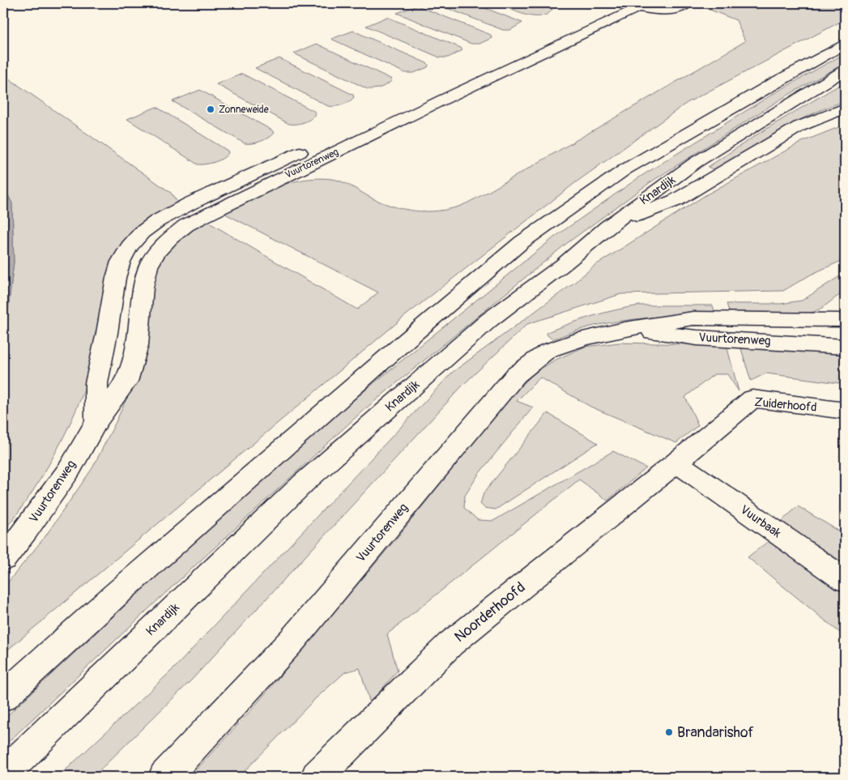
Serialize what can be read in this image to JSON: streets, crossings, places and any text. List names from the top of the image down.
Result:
{
  "streets": {
    "street": [
      "Vuurtorenweg",
      "Knardijk",
      "Zuiderhoofd",
      "Vuurbaak",
      "Noorderhoofd"
    ]
  },
  "crossings": [
    ["Zuiderhoofd", "Vuurbaak"],
    ["Zuiderhoofd", "Noorderhoofd"],
    ["Vuurbaak", "Noorderhoofd"]
  ],
  "places": ["Zonneweide", "Brandarishof"]
}
